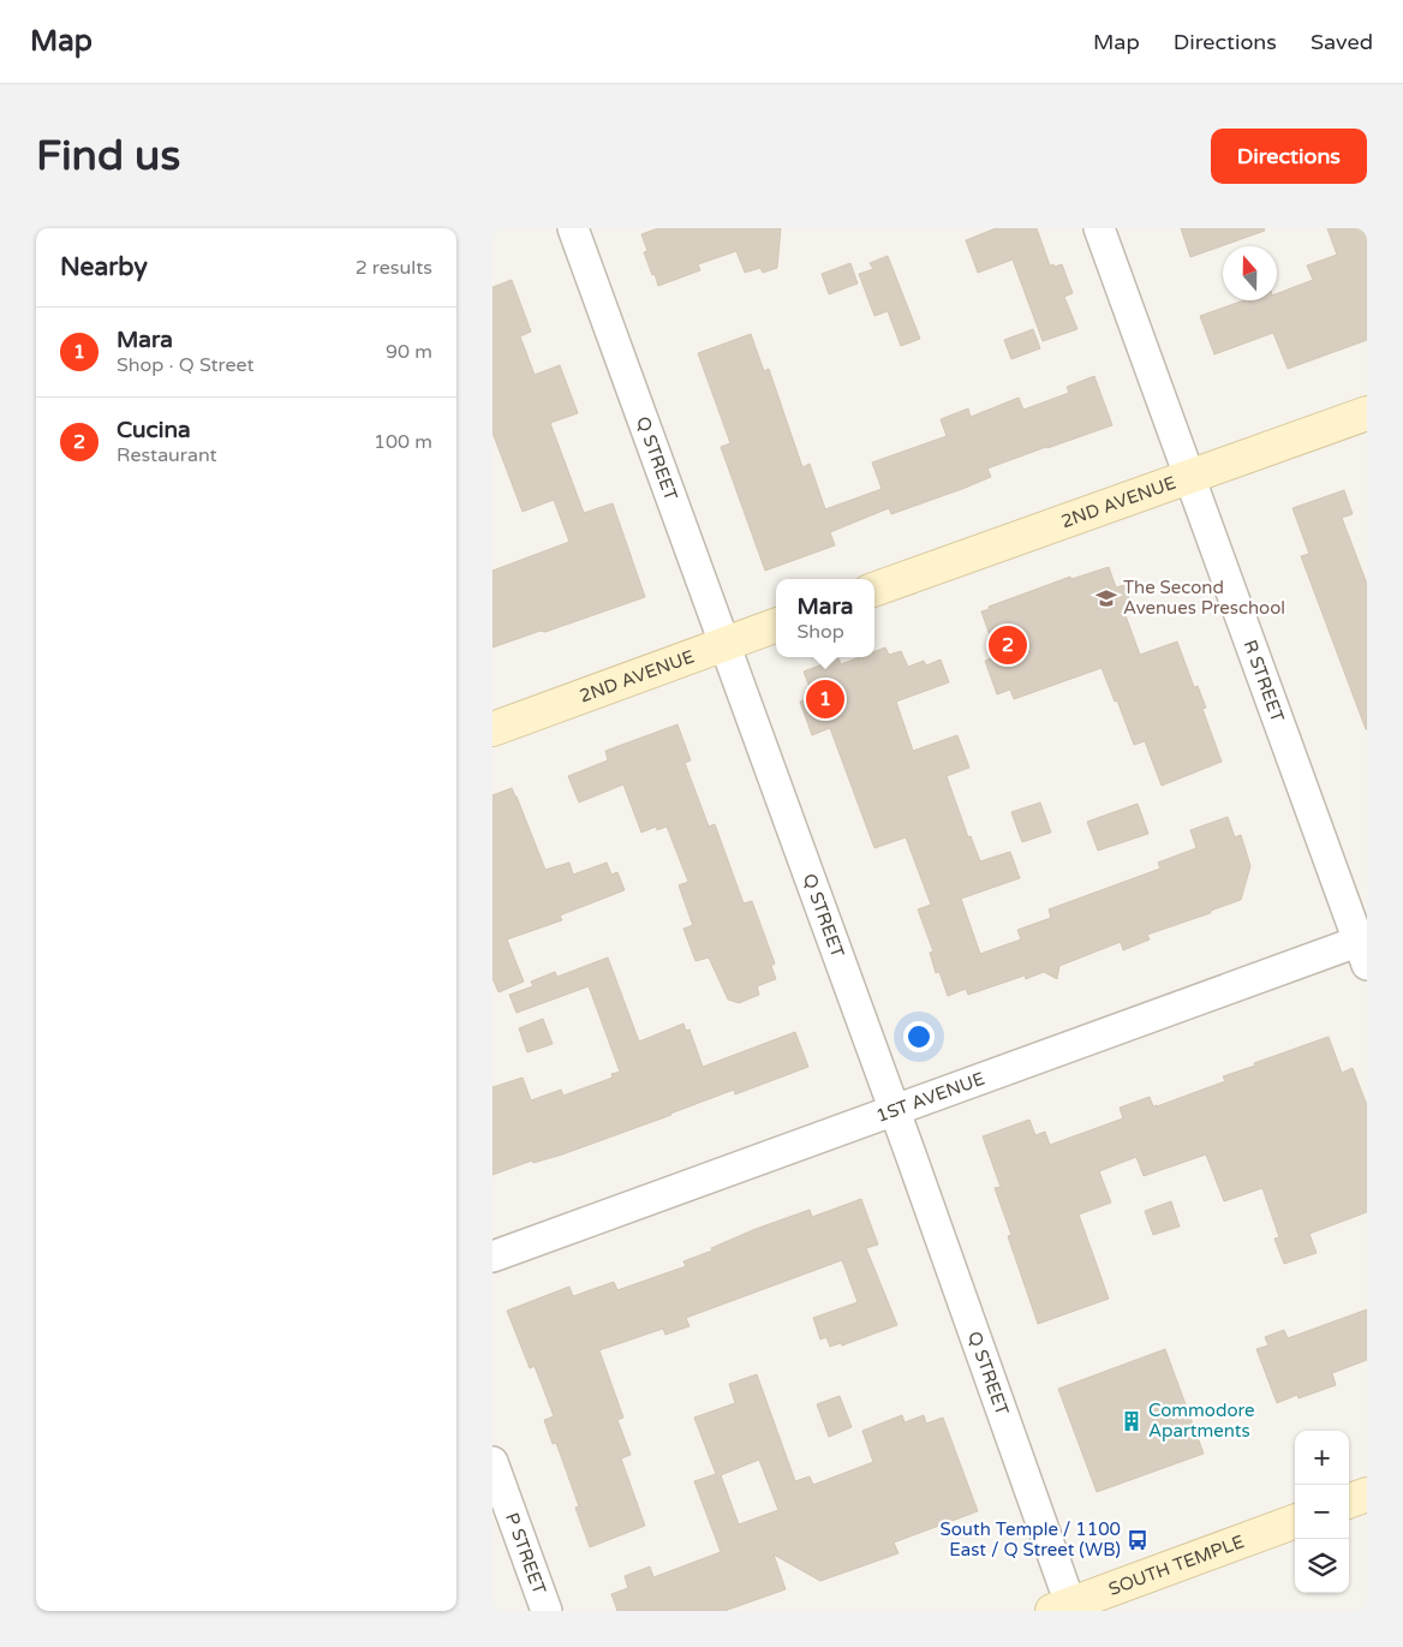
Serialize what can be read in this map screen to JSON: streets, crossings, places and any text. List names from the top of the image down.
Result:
{
  "streets": {
    "street": [
      "Q STREET",
      "2ND AVENUE",
      "R STREET",
      "1ST AVENUE",
      "P STREET",
      "SOUTH TEMPLE"
    ]
  },
  "crossings": [
    ["Q STREET", "2ND AVENUE"],
    ["Q STREET", "1ST AVENUE"],
    ["Q STREET", "SOUTH TEMPLE"],
    ["2ND AVENUE", "R STREET"],
    ["R STREET", "1ST AVENUE"]
  ],
  "places": {
    "school or university": ["The Second Avenues Preschool"],
    "building": ["Commodore Apartments"],
    "bus stop": ["South Temple / 1100 East / Q Street (WB)"]
  },
  "north": "top",
  "page": {
    "header": "Map",
    "nav": ["Map", "Directions", "Saved"],
    "buttons": "Directions",
    "title": "Find us",
    "heading": ["Nearby", "2 results"],
    "list": [
      {
        "mark": "1",
        "name": "Mara",
        "note": "Shop · Q Street",
        "value": "90 m"
      },
      {
        "mark": "2",
        "name": "Cucina",
        "note": "Restaurant",
        "value": "100 m"
      }
    ],
    "popup": ["Mara", "Shop"],
    "pins": ["2", "1"],
    "map_buttons": ["+", "−"]
  }
}
